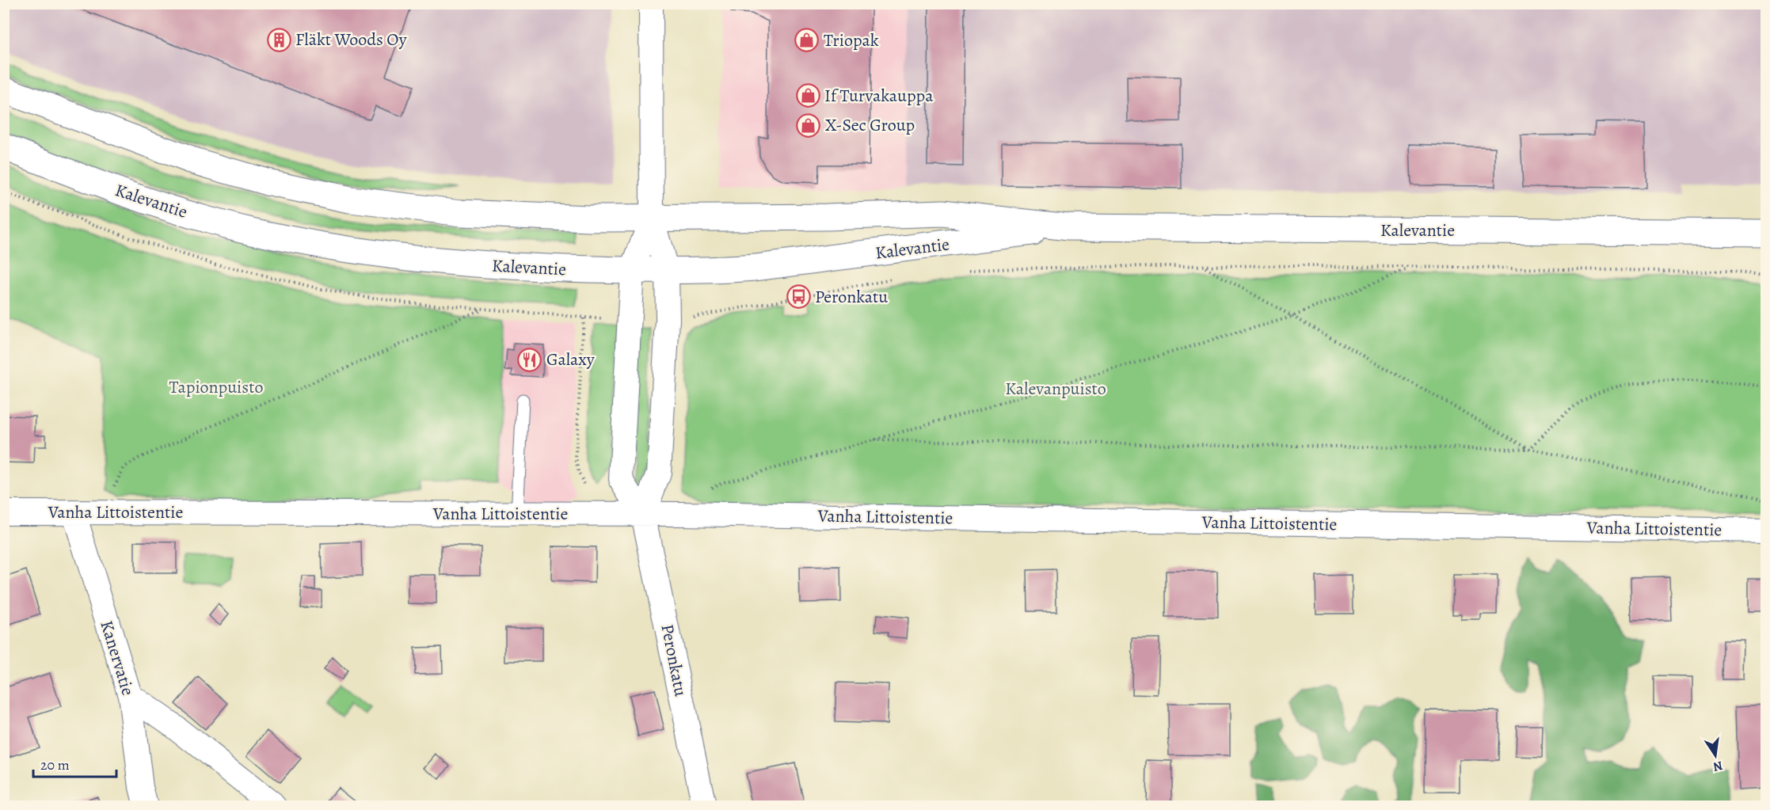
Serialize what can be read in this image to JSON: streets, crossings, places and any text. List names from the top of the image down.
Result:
{
  "streets": {
    "main road": ["Kalevantie"],
    "street": ["Vanha Littoistentie", "Kanervatie", "Peronkatu"]
  },
  "crossings": [
    ["Kalevantie", "Peronkatu"],
    ["Vanha Littoistentie", "Kanervatie"],
    ["Vanha Littoistentie", "Peronkatu"]
  ],
  "parks": ["Tapionpuisto", "Kalevanpuisto"],
  "places": {
    "building": ["Fläkt Woods Oy"],
    "shop": ["Triopak", "If Turvakauppa", "X-Sec Group"],
    "bus stop": ["Peronkatu"],
    "restaurant": ["Galaxy"]
  },
  "scale_bar": "20 m",
  "north": "bottom"
}
